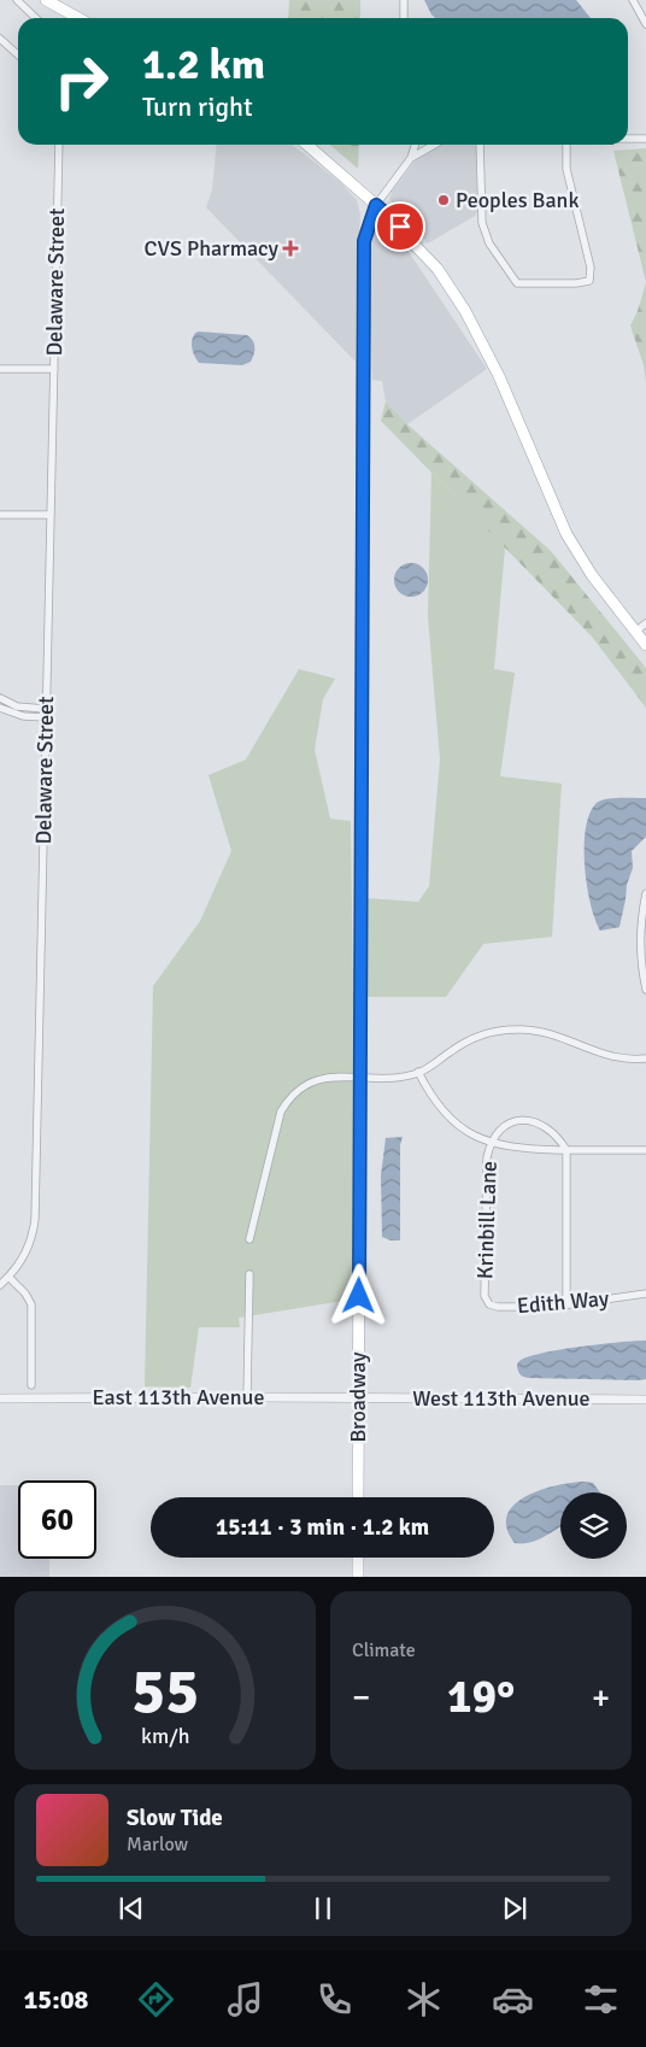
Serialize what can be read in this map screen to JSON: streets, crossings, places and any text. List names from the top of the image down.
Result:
{
  "streets": {
    "main road": ["Broadway"],
    "street": [
      "Delaware Street",
      "Krinbill Lane",
      "Edith Way",
      "East 113th Avenue",
      "West 113th Avenue"
    ]
  },
  "crossings": [
    ["Krinbill Lane", "Edith Way"],
    ["East 113th Avenue", "Broadway"],
    ["East 113th Avenue", "West 113th Avenue"],
    ["Broadway", "West 113th Avenue"]
  ],
  "places": {
    "other": ["Peoples Bank"],
    "health": ["CVS Pharmacy"]
  },
  "page": {
    "turn": ["1.2 km", "Turn right"],
    "limit": "60",
    "trip": "15:11 · 3 min · 1.2 km",
    "tile": "Climate",
    "heat": ["−", "19°", "+"],
    "song": ["Slow Tide", "Marlow"],
    "tabs": "15:08",
    "gauge": ["55", "km/h"]
  }
}
